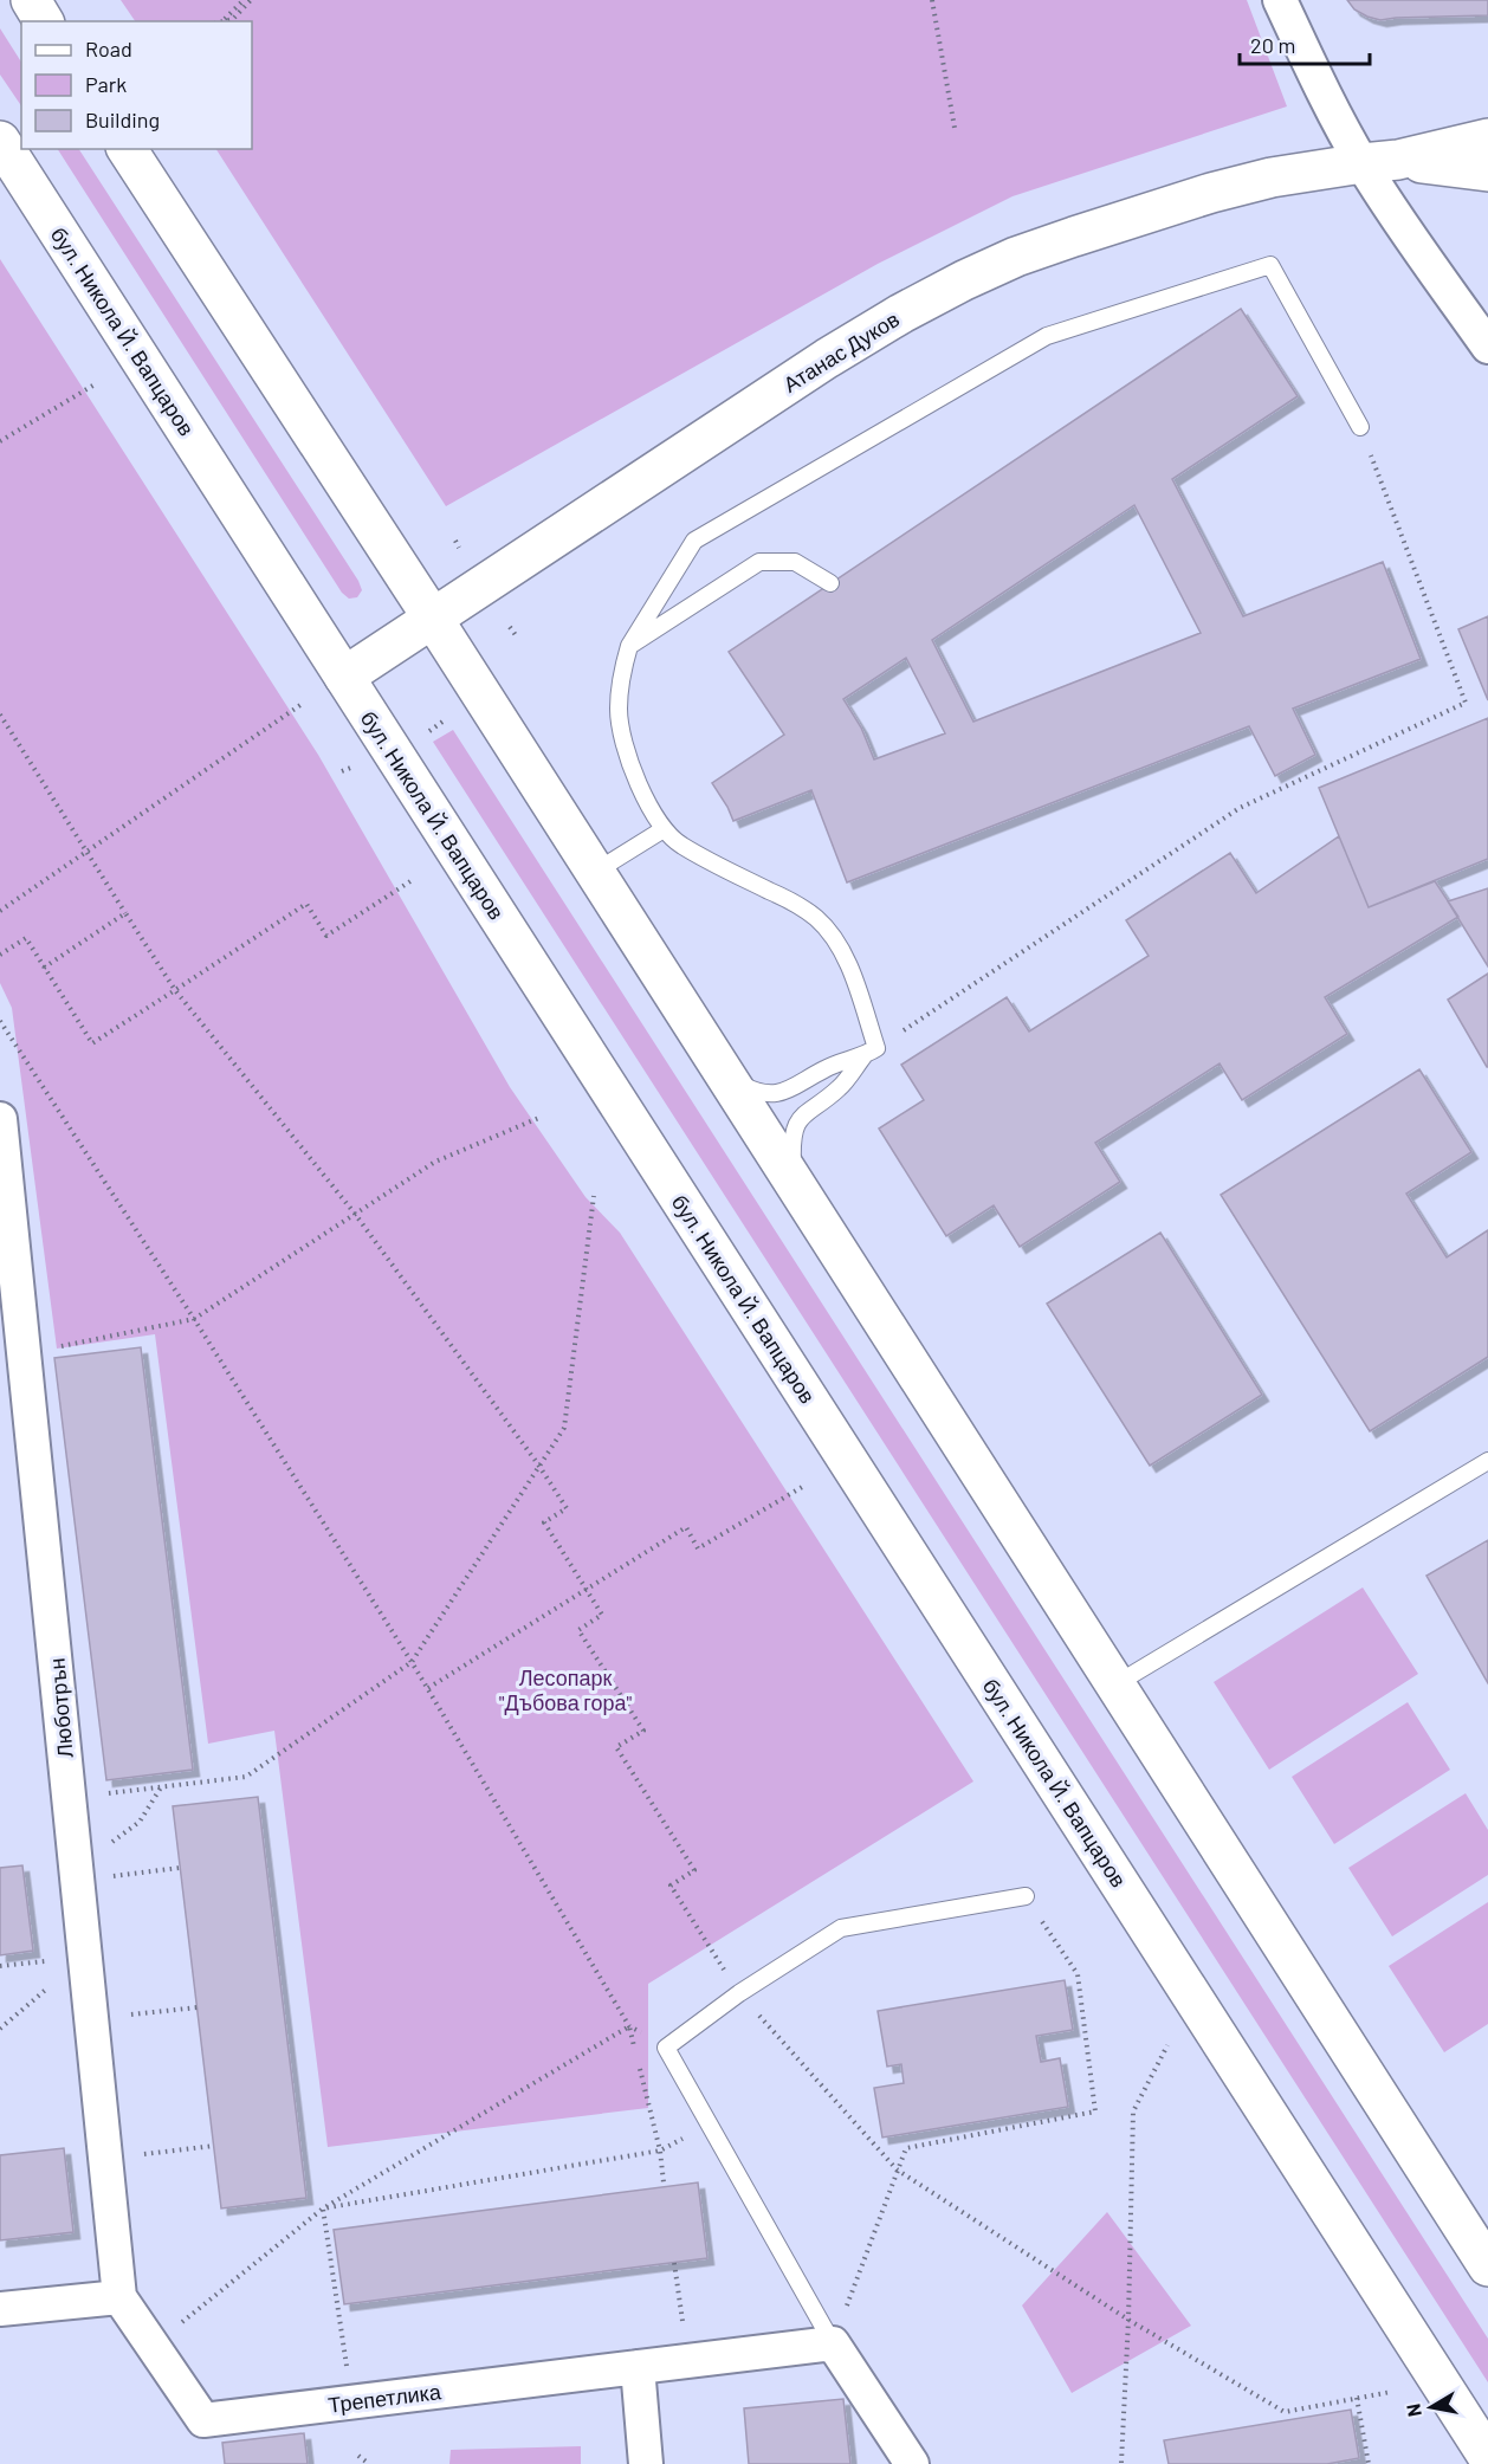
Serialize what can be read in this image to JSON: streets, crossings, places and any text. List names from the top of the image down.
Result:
{
  "streets": {
    "main road": ["бул. Никола Й. Вапцаров", "Атанас Дуков"],
    "street": ["Люботрън", "Трепетлика"]
  },
  "crossings": [
    ["бул. Никола Й. Вапцаров", "Атанас Дуков"],
    ["Люботрън", "Трепетлика"]
  ],
  "parks": ["Лесопарк \"Дъбова гора\""],
  "legend": ["Road", "Park", "Building"],
  "scale_bar": "20 m",
  "north": "left"
}
